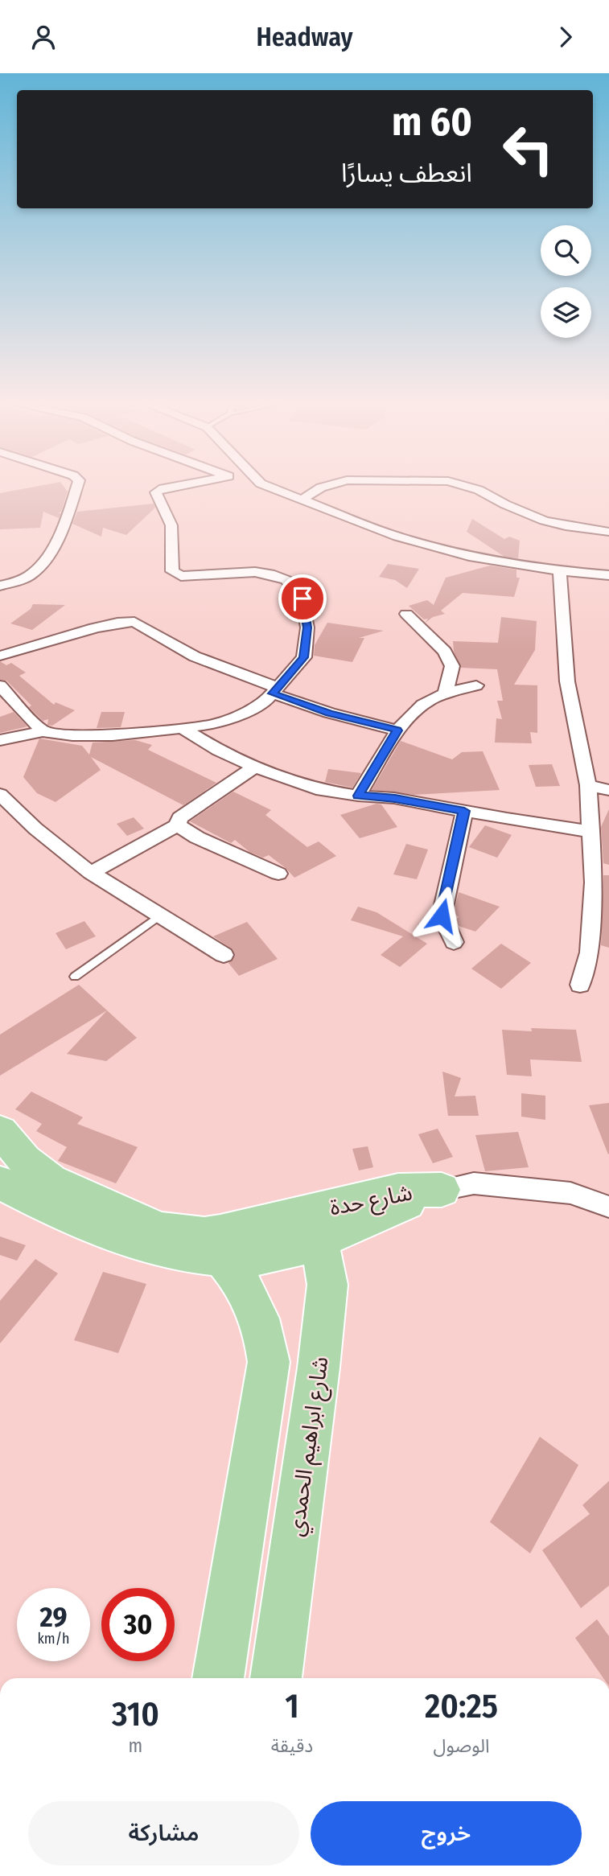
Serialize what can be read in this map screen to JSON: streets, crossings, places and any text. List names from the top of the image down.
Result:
{
  "streets": {
    "main road": ["شارع حدة", "شارع ابراهيم الحمدي"]
  },
  "crossings": [
    ["شارع حدة", "شارع ابراهيم الحمدي"]
  ],
  "page": {
    "header": "Headway",
    "turn": ["60 m", "انعطف يسارًا"],
    "speed": "29 km/h",
    "limit": "30",
    "eta": [
      "20:25",
      "الوصول",
      "1",
      "دقيقة",
      "310",
      "m"
    ],
    "buttons": ["خروج", "مشاركة"]
  }
}
